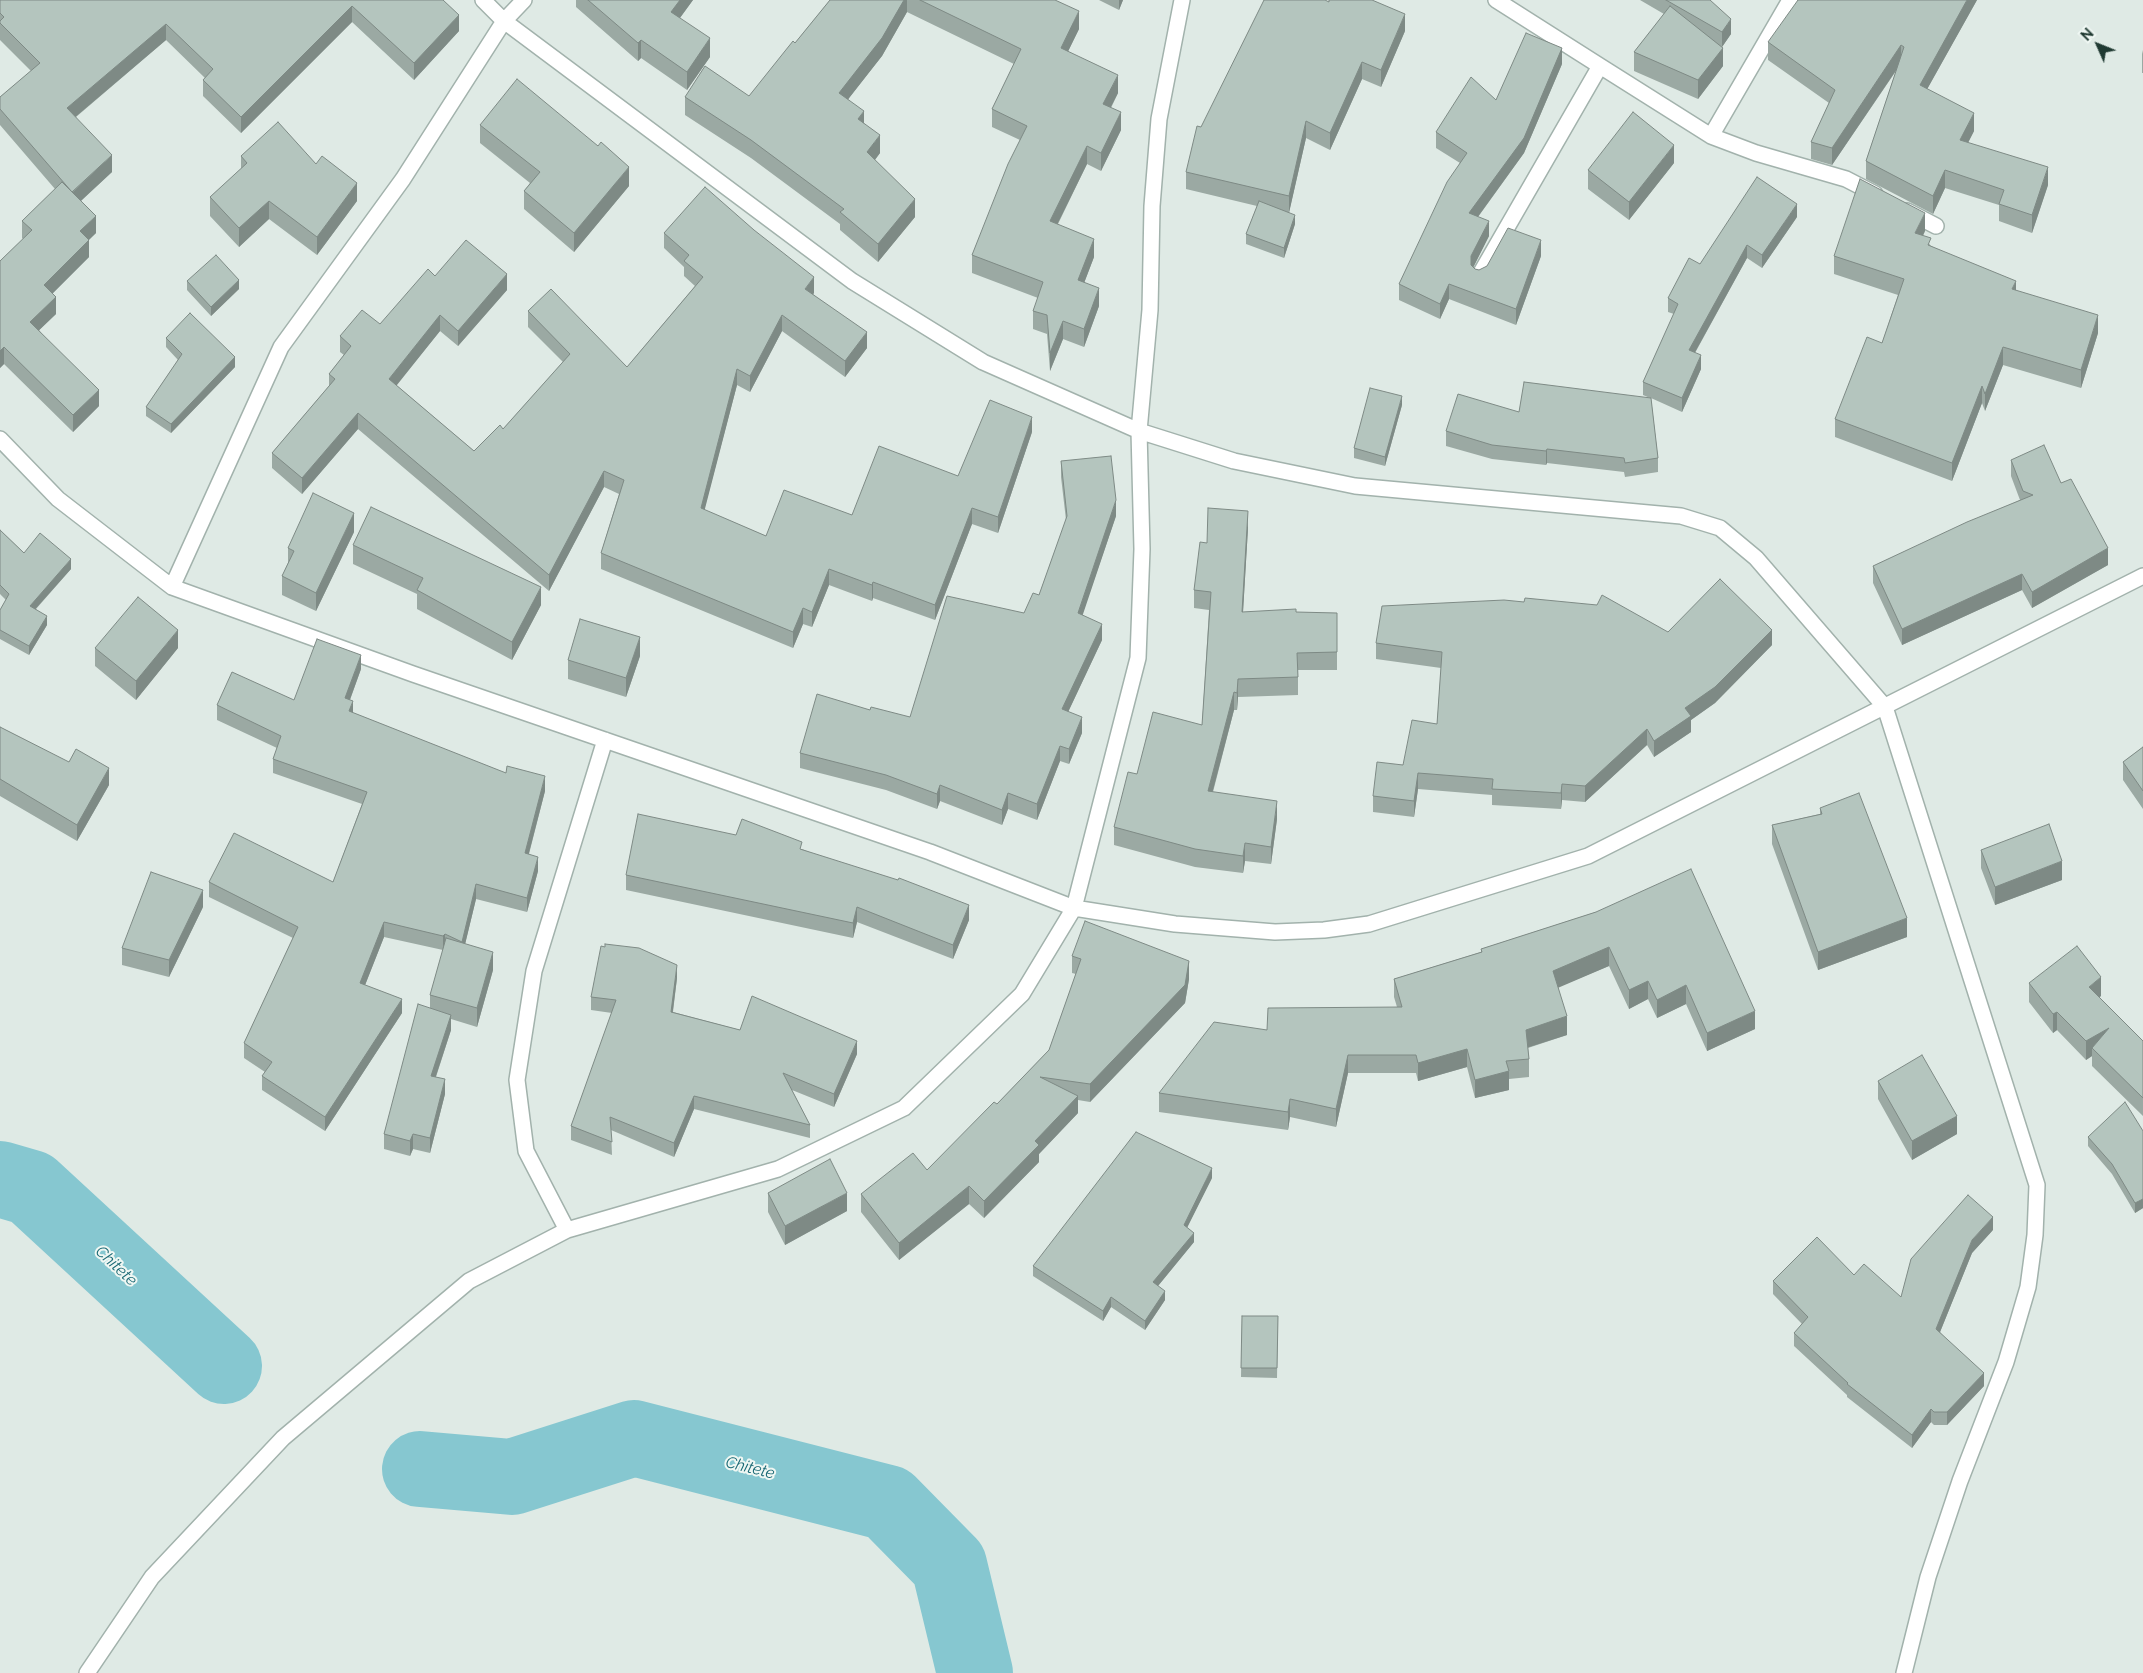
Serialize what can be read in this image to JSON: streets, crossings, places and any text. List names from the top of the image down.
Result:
{
  "water": ["Chitete"],
  "north": "top left"
}
